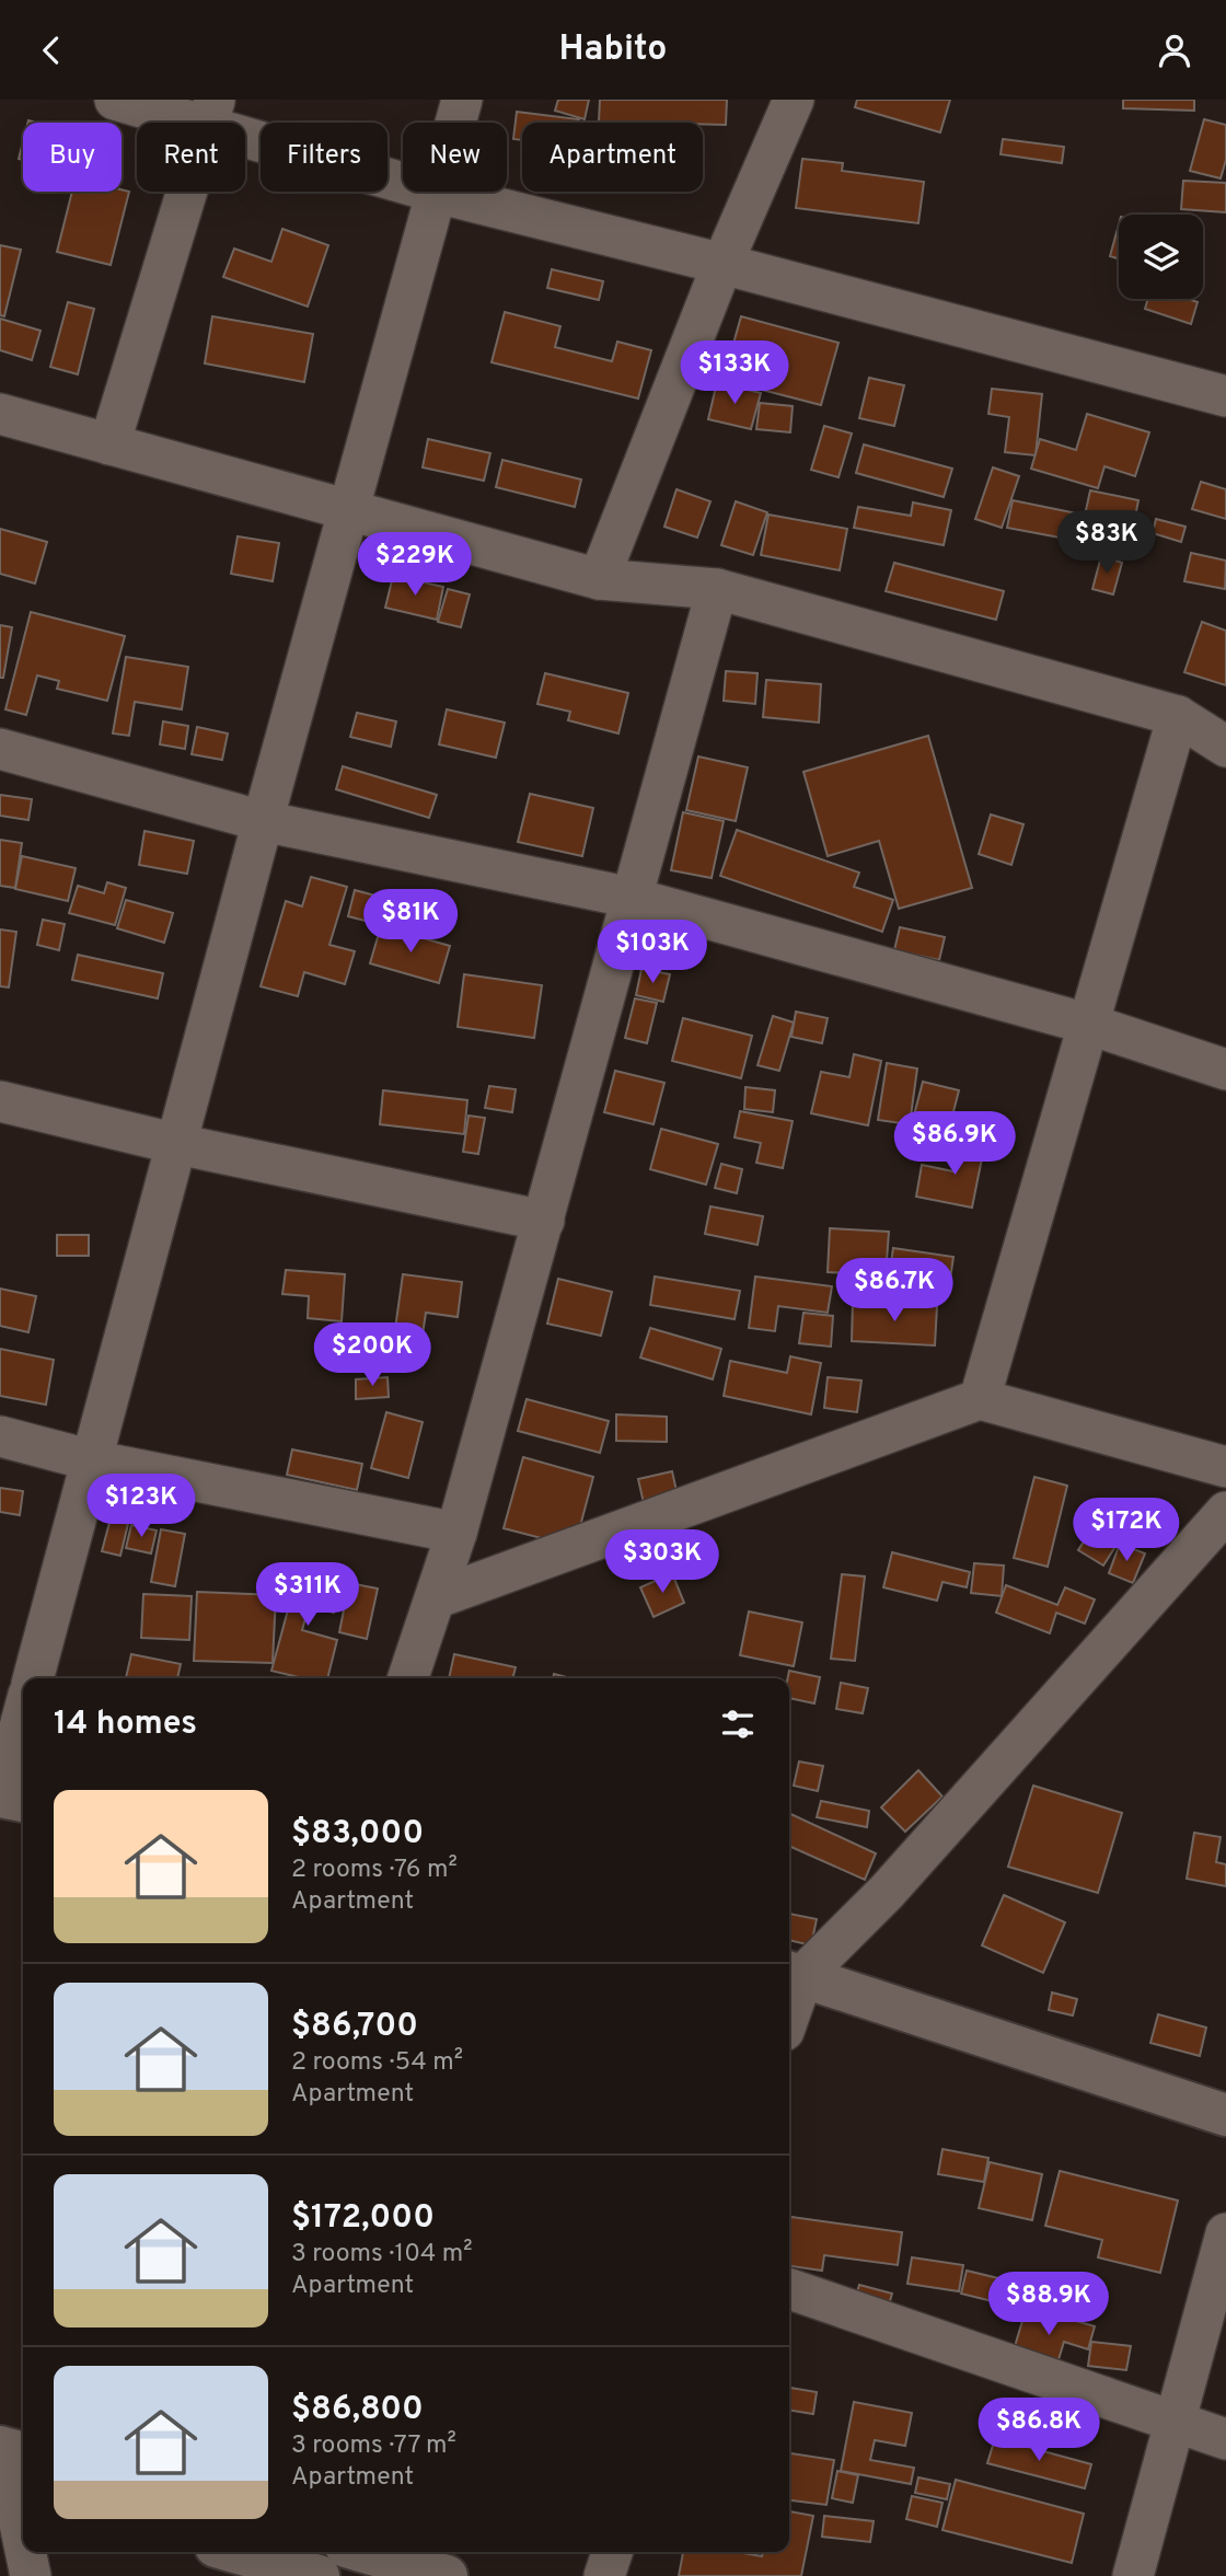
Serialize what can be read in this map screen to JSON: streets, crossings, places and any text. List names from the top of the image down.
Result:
{
  "page": {
    "header": "Habito",
    "chip": [
      "Buy",
      "Rent",
      "Filters",
      "New",
      "Apartment"
    ],
    "price": [
      "$133K",
      "$83K",
      "$229K",
      "$81K",
      "$103K",
      "$86.9K",
      "$86.7K",
      "$200K",
      "$123K",
      "$172K",
      "$303K",
      "$311K",
      "$88.9K",
      "$86.8K"
    ],
    "heading": "14 homes",
    "list": [
      {
        "name": "$83,000",
        "note": "2 rooms · 76 m² · Apartment"
      },
      {
        "name": "$86,700",
        "note": "2 rooms · 54 m² · Apartment"
      },
      {
        "name": "$172,000",
        "note": "3 rooms · 104 m² · Apartment"
      },
      {
        "name": "$86,800",
        "note": "3 rooms · 77 m² · Apartment"
      }
    ]
  }
}
